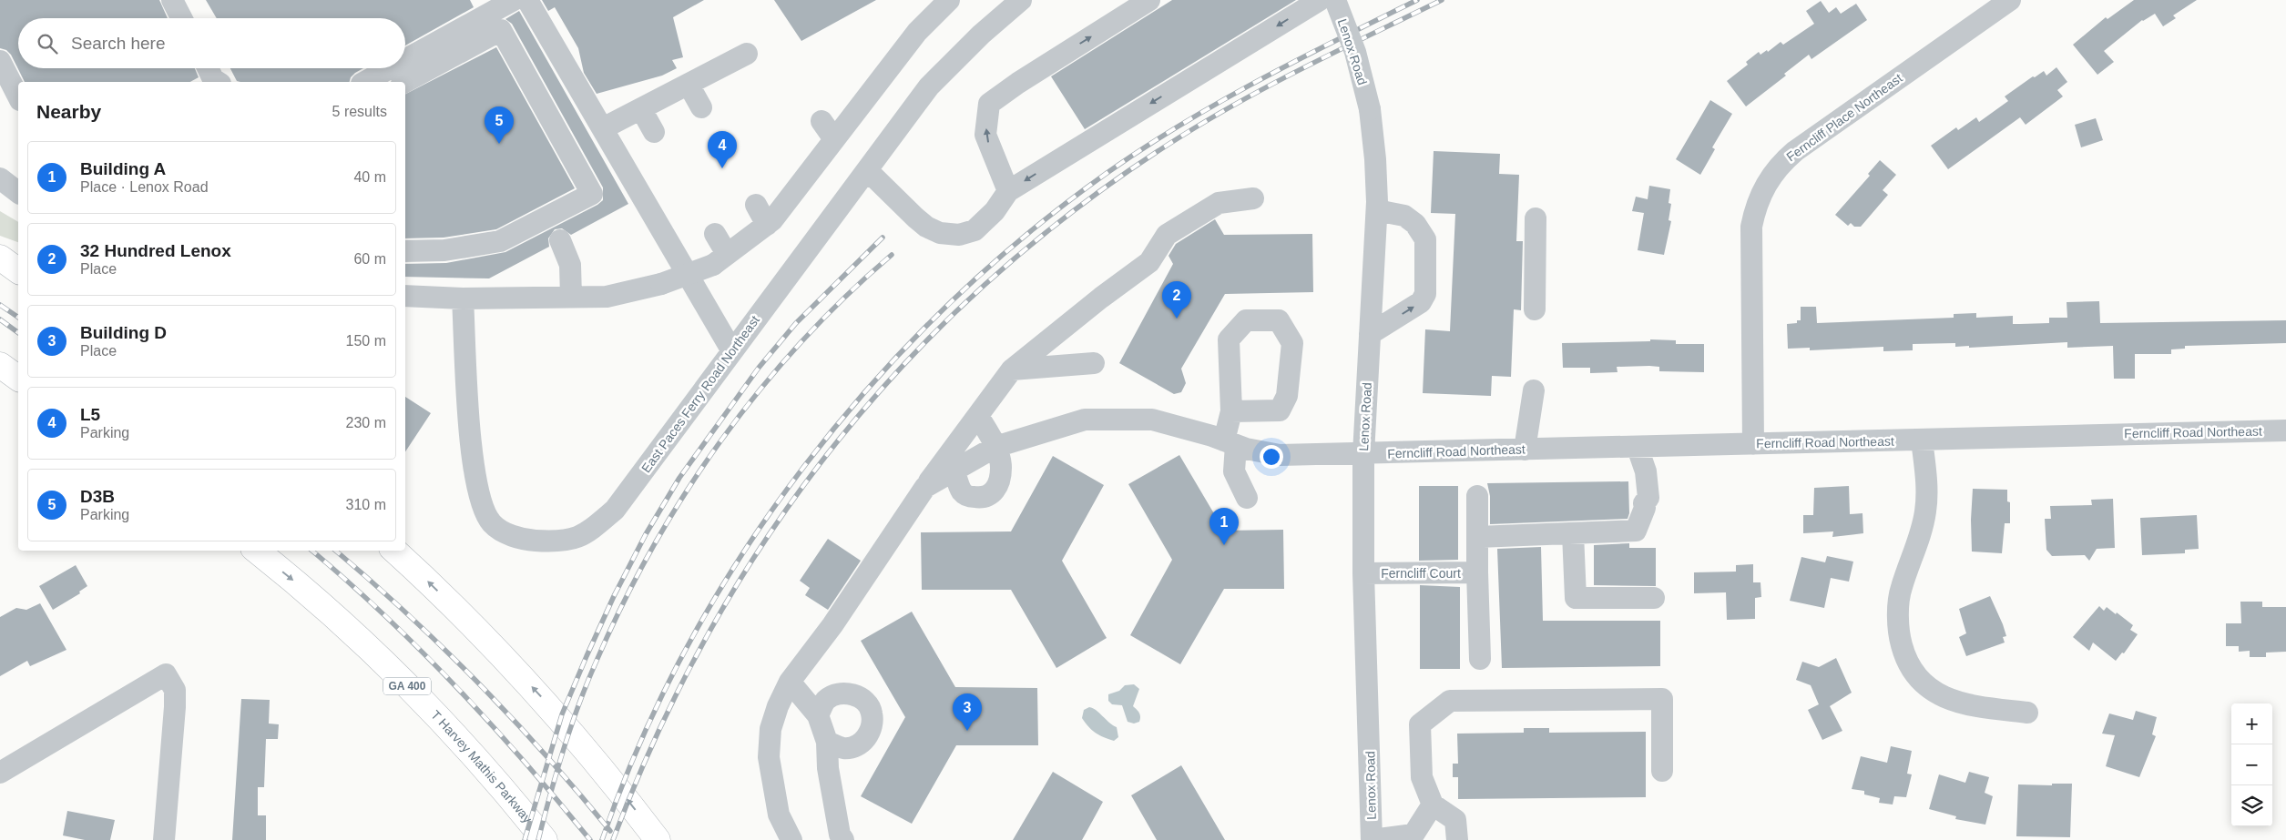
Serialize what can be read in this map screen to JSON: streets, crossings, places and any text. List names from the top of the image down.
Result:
{
  "streets": {
    "highway": ["GA 400", "T Harvey Mathis Parkway"],
    "street": [
      "Lenox Road",
      "Ferncliff Place Northeast",
      "East Paces Ferry Road Northeast",
      "Ferncliff Road Northeast",
      "Ferncliff Court"
    ]
  },
  "crossings": [
    ["Lenox Road", "Ferncliff Road Northeast"],
    ["Lenox Road", "Ferncliff Court"],
    ["Ferncliff Place Northeast", "Ferncliff Road Northeast"]
  ],
  "page": {
    "search": "Search here",
    "heading": ["Nearby", "5 results"],
    "pins": [
      "5",
      "4",
      "2",
      "1",
      "3"
    ],
    "list": [
      {
        "mark": "1",
        "name": "Building A",
        "note": "Place · Lenox Road",
        "value": "40 m"
      },
      {
        "mark": "2",
        "name": "32 Hundred Lenox",
        "note": "Place",
        "value": "60 m"
      },
      {
        "mark": "3",
        "name": "Building D",
        "note": "Place",
        "value": "150 m"
      },
      {
        "mark": "4",
        "name": "L5",
        "note": "Parking",
        "value": "230 m"
      },
      {
        "mark": "5",
        "name": "D3B",
        "note": "Parking",
        "value": "310 m"
      }
    ],
    "map_buttons": ["+", "−"]
  }
}
